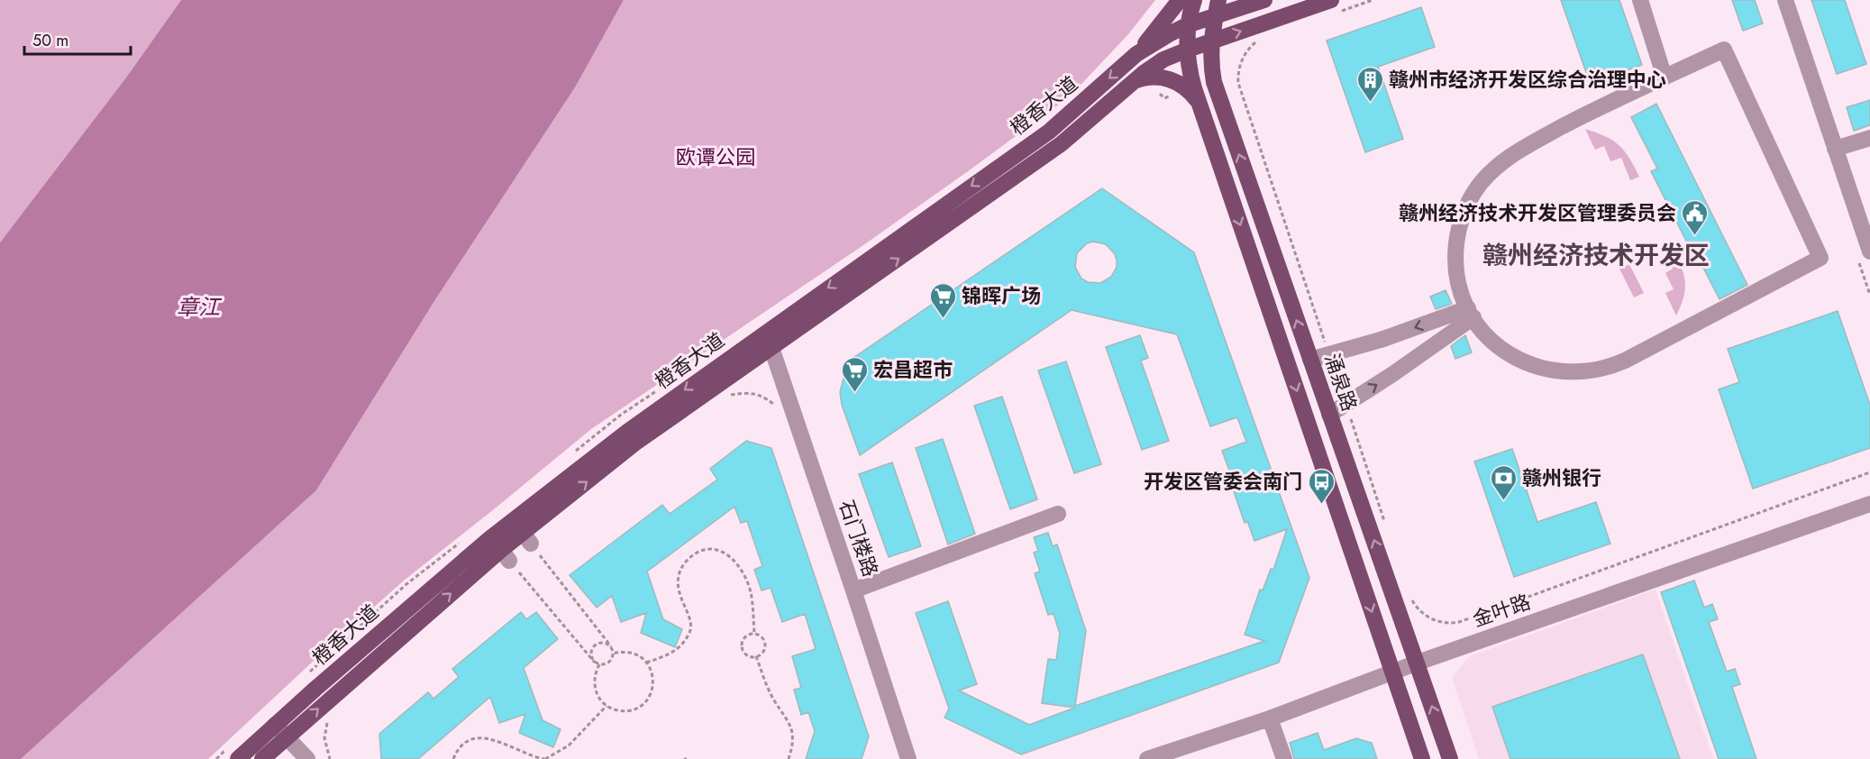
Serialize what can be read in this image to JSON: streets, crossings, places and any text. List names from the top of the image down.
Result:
{
  "streets": {
    "main road": ["橙香大道", "涌泉路"],
    "street": ["石门楼路", "金叶路"]
  },
  "crossings": [
    ["橙香大道", "涌泉路"],
    ["橙香大道", "石门楼路"],
    ["涌泉路", "金叶路"]
  ],
  "districts": ["赣州经济技术开发区"],
  "water": ["章江"],
  "parks": ["欧谭公园"],
  "places": {
    "building": ["赣州市经济开发区综合治理中心"],
    "public building": ["赣州经济技术开发区管理委员会"],
    "supermarket": ["锦晖广场", "宏昌超市"],
    "bank": ["赣州银行"],
    "bus stop": ["开发区管委会南门"]
  },
  "scale_bar": "50 m"
}
